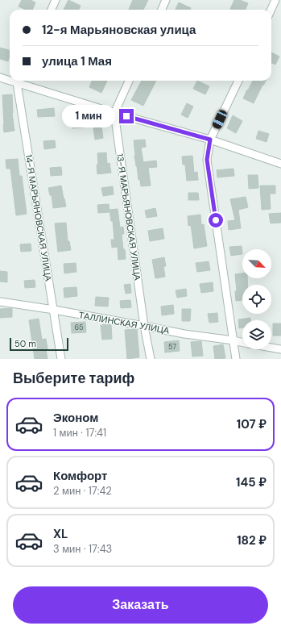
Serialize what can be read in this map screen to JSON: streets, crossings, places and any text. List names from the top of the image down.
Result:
{
  "streets": {
    "street": ["13-Я МАРЬЯНОВСКАЯ УЛИЦА", "14-Я МАРЬЯНОВСКАЯ УЛИЦА", "ТАЛЛИНСКАЯ УЛИЦА"]
  },
  "crossings": [
    ["13-Я МАРЬЯНОВСКАЯ УЛИЦА", "ТАЛЛИНСКАЯ УЛИЦА"],
    ["14-Я МАРЬЯНОВСКАЯ УЛИЦА", "ТАЛЛИНСКАЯ УЛИЦА"]
  ],
  "house_numbers": ["65", "57"],
  "scale_bar": "50 m",
  "north": "bottom right",
  "page": {
    "banner": ["12-я Марьяновская улица", "улица 1 Мая"],
    "bubble": "1 мин",
    "scale": "50 m",
    "heading": "Выберите тариф",
    "list": [
      {
        "name": "Эконом",
        "note": "1 мин · 17:41",
        "value": "107 ₽"
      },
      {
        "name": "Комфорт",
        "note": "2 мин · 17:42",
        "value": "145 ₽"
      },
      {
        "name": "XL",
        "note": "3 мин · 17:43",
        "value": "182 ₽"
      }
    ],
    "buttons": "Заказать"
  }
}
